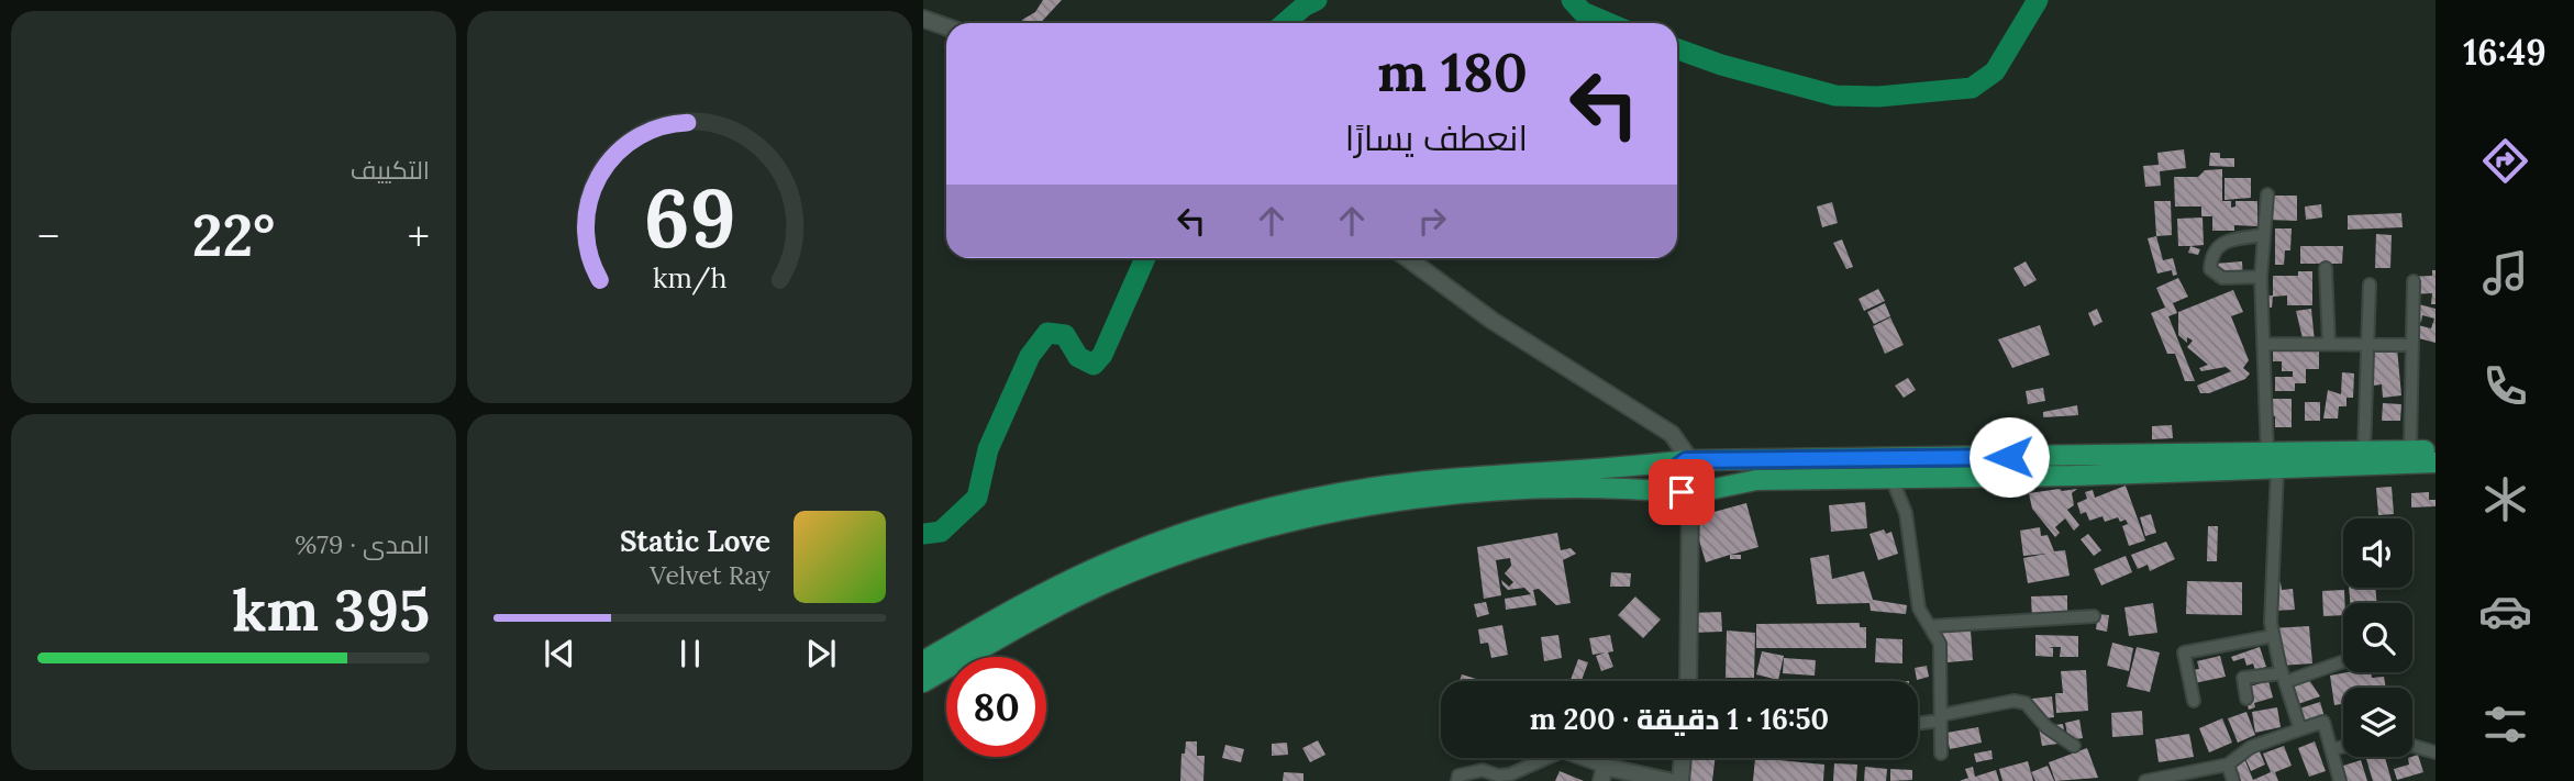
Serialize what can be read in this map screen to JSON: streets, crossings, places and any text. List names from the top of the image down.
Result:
{
  "page": {
    "tabs": "16:49",
    "tile": [
      "التكييف",
      ["المدى · 79%", "395 km"]
    ],
    "turn": ["180 m", "انعطف يسارًا"],
    "heat": ["−", "22°", "+"],
    "song": ["Static Love", "Velvet Ray"],
    "limit": "80",
    "trip": "16:50 · 1 دقيقة · 200 m",
    "gauge": ["69", "km/h"]
  }
}
